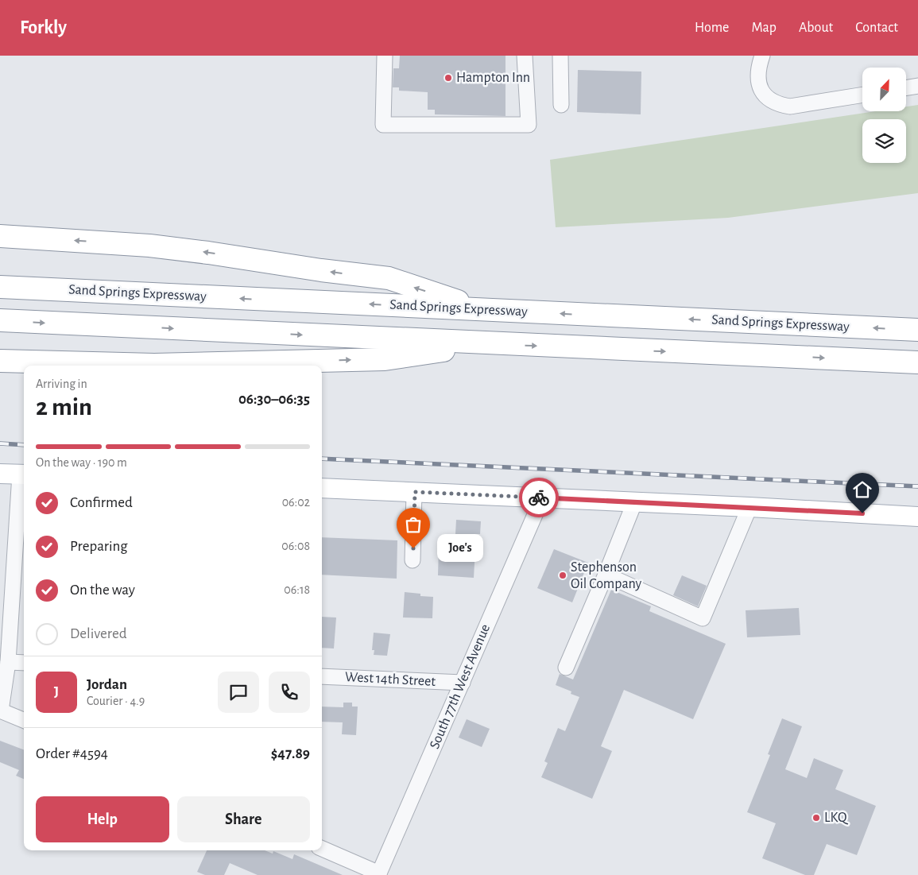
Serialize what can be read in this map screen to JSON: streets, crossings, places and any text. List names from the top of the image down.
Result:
{
  "streets": {
    "highway": ["Sand Springs Expressway"],
    "street": ["West 14th Street", "South 77th West Avenue"]
  },
  "crossings": [
    ["West 14th Street", "South 77th West Avenue"]
  ],
  "places": [
    "Hampton Inn",
    "Joe's",
    "Stephenson Oil Company",
    "LKQ"
  ],
  "north": "top right",
  "page": {
    "header": "Forkly",
    "nav": [
      "Home",
      "Map",
      "About",
      "Contact"
    ],
    "heading": ["2 min", "Arriving in", "06:30–06:35"],
    "panel": [
      "Jordan",
      "Courier · 4.9",
      "Order #4594",
      "$47.89"
    ],
    "bar": "On the way · 190 m",
    "list": [
      ["Confirmed", "06:02"],
      ["Preparing", "06:08"],
      ["On the way", "06:18"],
      "Delivered"
    ],
    "bubble": "Joe's",
    "round": "J",
    "buttons": ["Help", "Share"]
  }
}
